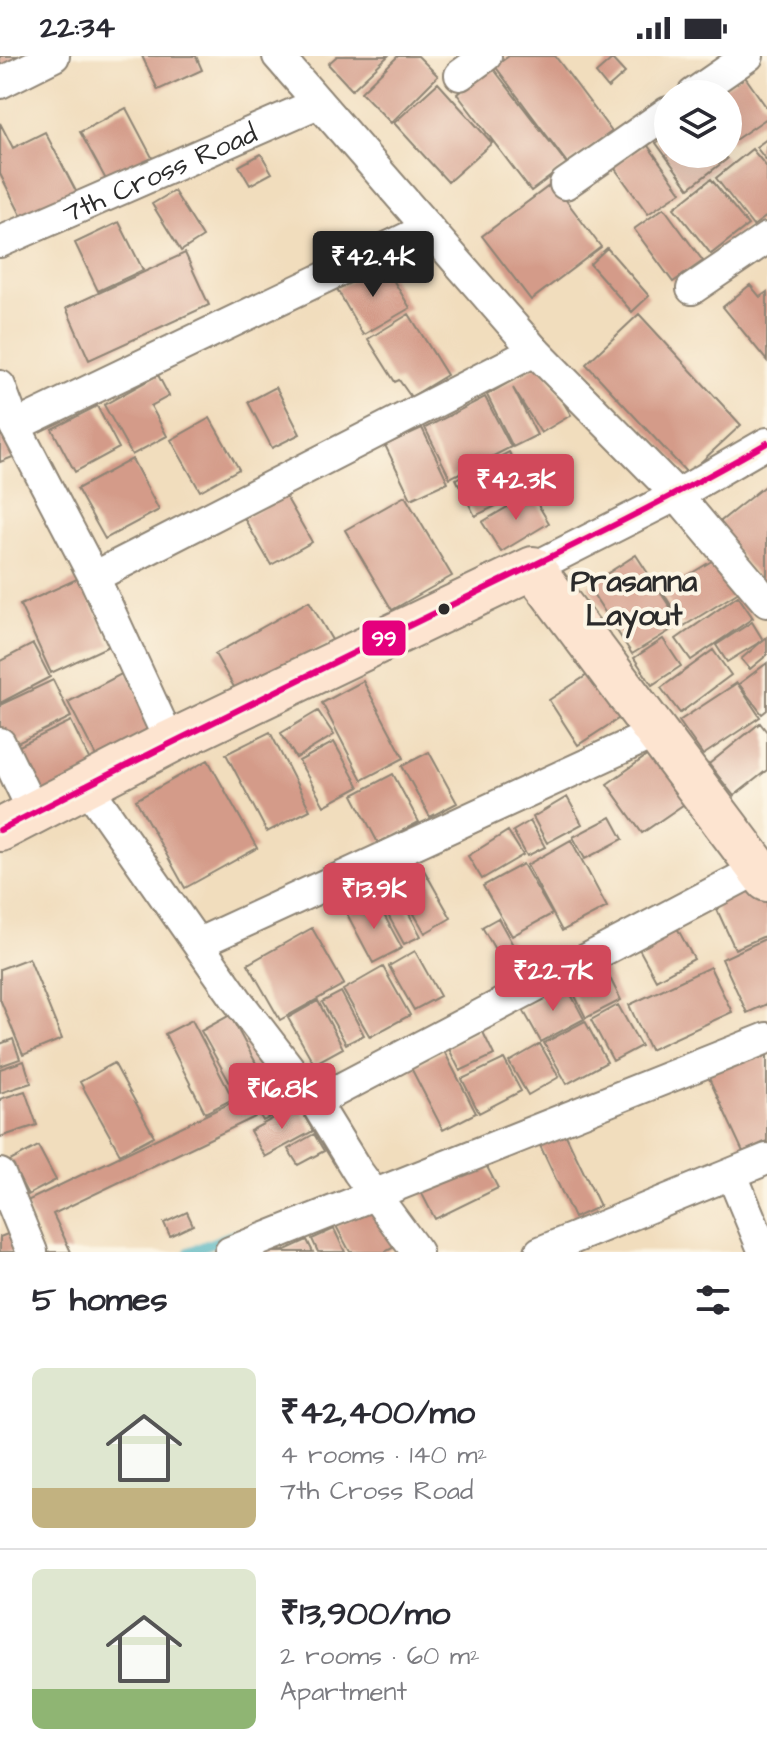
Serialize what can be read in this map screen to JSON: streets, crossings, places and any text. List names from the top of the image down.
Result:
{
  "streets": {
    "street": ["7th Cross Road"]
  },
  "districts": ["Prasanna Layout"],
  "lines": ["transit line 99"],
  "page": {
    "status": "22:34",
    "price": [
      "₹42.4K",
      "₹42.3K",
      "₹13.9K",
      "₹22.7K",
      "₹16.8K"
    ],
    "heading": "5 homes",
    "list": [
      {
        "name": "₹42,400/mo",
        "note": "4 rooms · 140 m² · 7th Cross Road"
      },
      {
        "name": "₹13,900/mo",
        "note": "2 rooms · 60 m² · Apartment"
      }
    ]
  }
}
